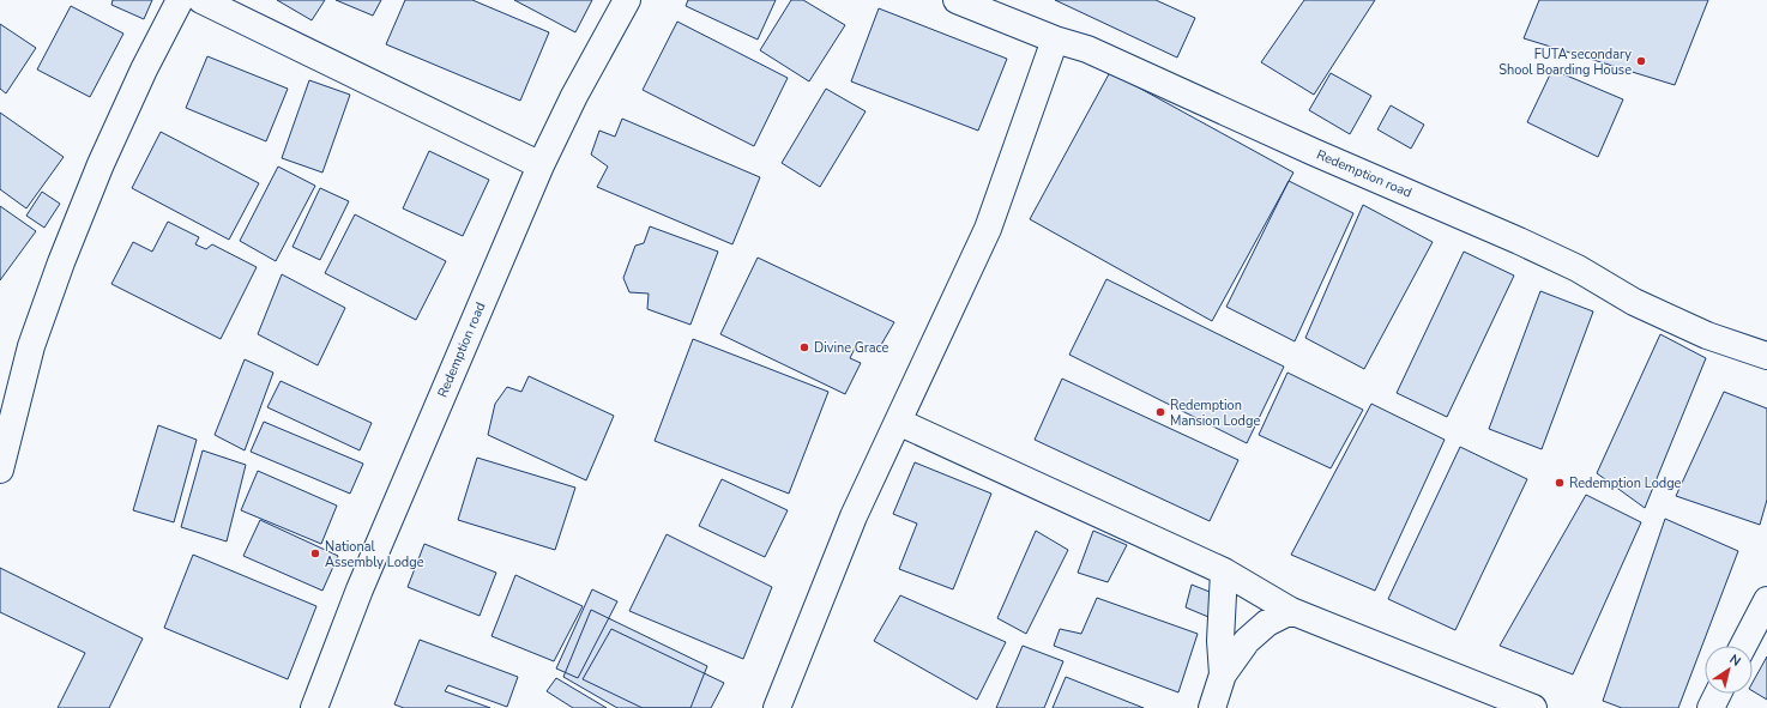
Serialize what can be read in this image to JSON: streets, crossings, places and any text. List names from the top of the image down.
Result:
{
  "streets": {
    "street": ["Redemption road"]
  },
  "places": [
    "FUTA secondary Shool Boarding House",
    "Divine Grace",
    "Redemption Mansion Lodge",
    "Redemption Lodge",
    "National Assembly Lodge"
  ],
  "north": "top right"
}
